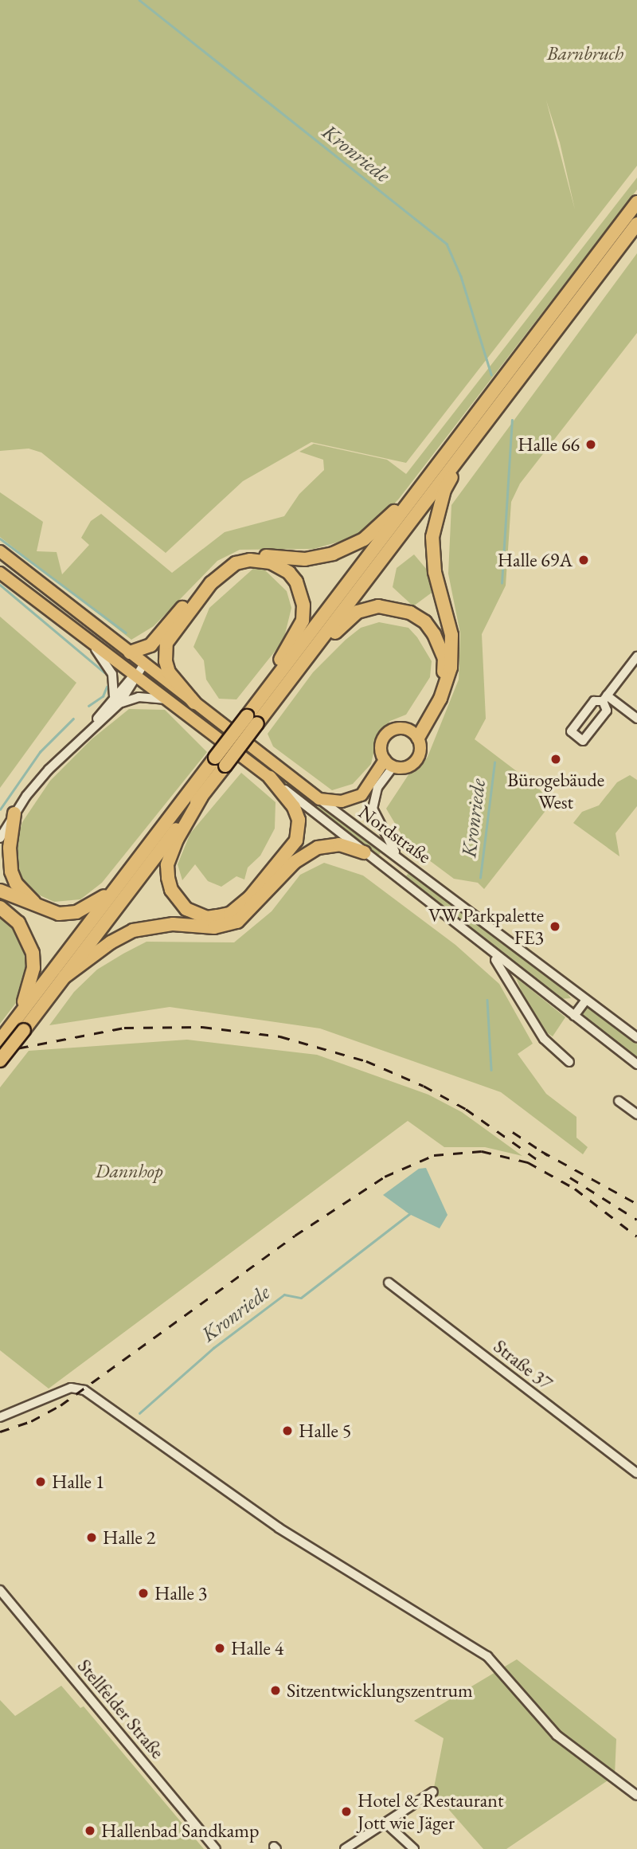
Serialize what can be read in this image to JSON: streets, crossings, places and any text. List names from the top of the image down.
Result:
{
  "streets": {
    "street": ["Nordstraße", "Straße 37", "Stellfelder Straße"]
  },
  "water": ["Kronriede"],
  "parks": ["Barnbruch", "Dannhop"],
  "places": [
    "Halle 66",
    "Halle 69A",
    "Bürogebäude West",
    "VW Parkpalette FE3",
    "Halle 5",
    "Halle 1",
    "Halle 2",
    "Halle 3",
    "Halle 4",
    "Sitzentwicklungszentrum",
    "Hotel & Restaurant Jott wie Jäger",
    "Hallenbad Sandkamp"
  ]
}
